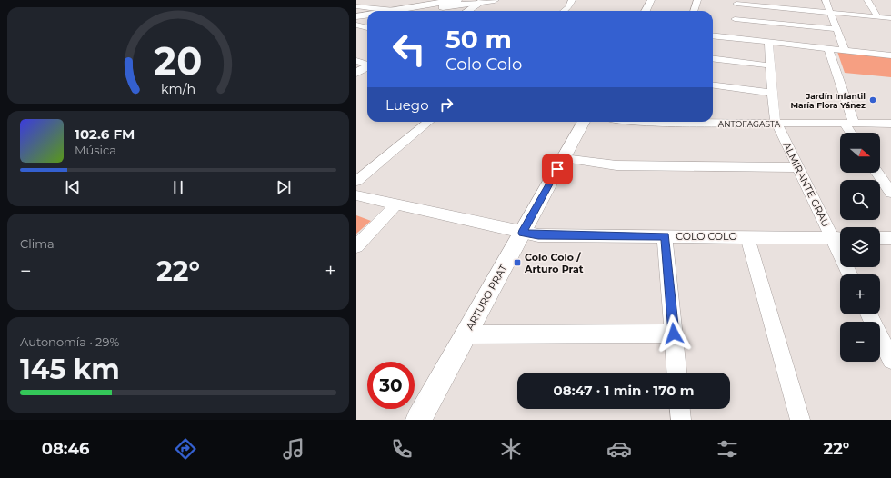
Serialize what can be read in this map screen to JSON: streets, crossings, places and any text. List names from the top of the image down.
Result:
{
  "streets": {
    "street": [
      "ANTOFAGASTA",
      "ALMIRANTE GRAU",
      "COLO COLO",
      "ARTURO PRAT"
    ]
  },
  "crossings": [
    ["ANTOFAGASTA", "ALMIRANTE GRAU"],
    ["ALMIRANTE GRAU", "COLO COLO"],
    ["COLO COLO", "ARTURO PRAT"]
  ],
  "places": {
    "other": ["Jardín Infantil María Flora Yánez"],
    "transit": ["Colo Colo / Arturo Prat"]
  },
  "north": "right",
  "page": {
    "turn": ["50 m", "Colo Colo"],
    "then": "Luego",
    "song": ["102.6 FM", "Música"],
    "map_buttons": ["+", "−"],
    "tile": [
      "Clima",
      ["Autonomía · 29%", "145 km"]
    ],
    "heat": ["−", "22°", "+"],
    "limit": "30",
    "trip": "08:47 · 1 min · 170 m",
    "tabs": ["08:46", "22°"],
    "gauge": ["20", "km/h"]
  }
}
